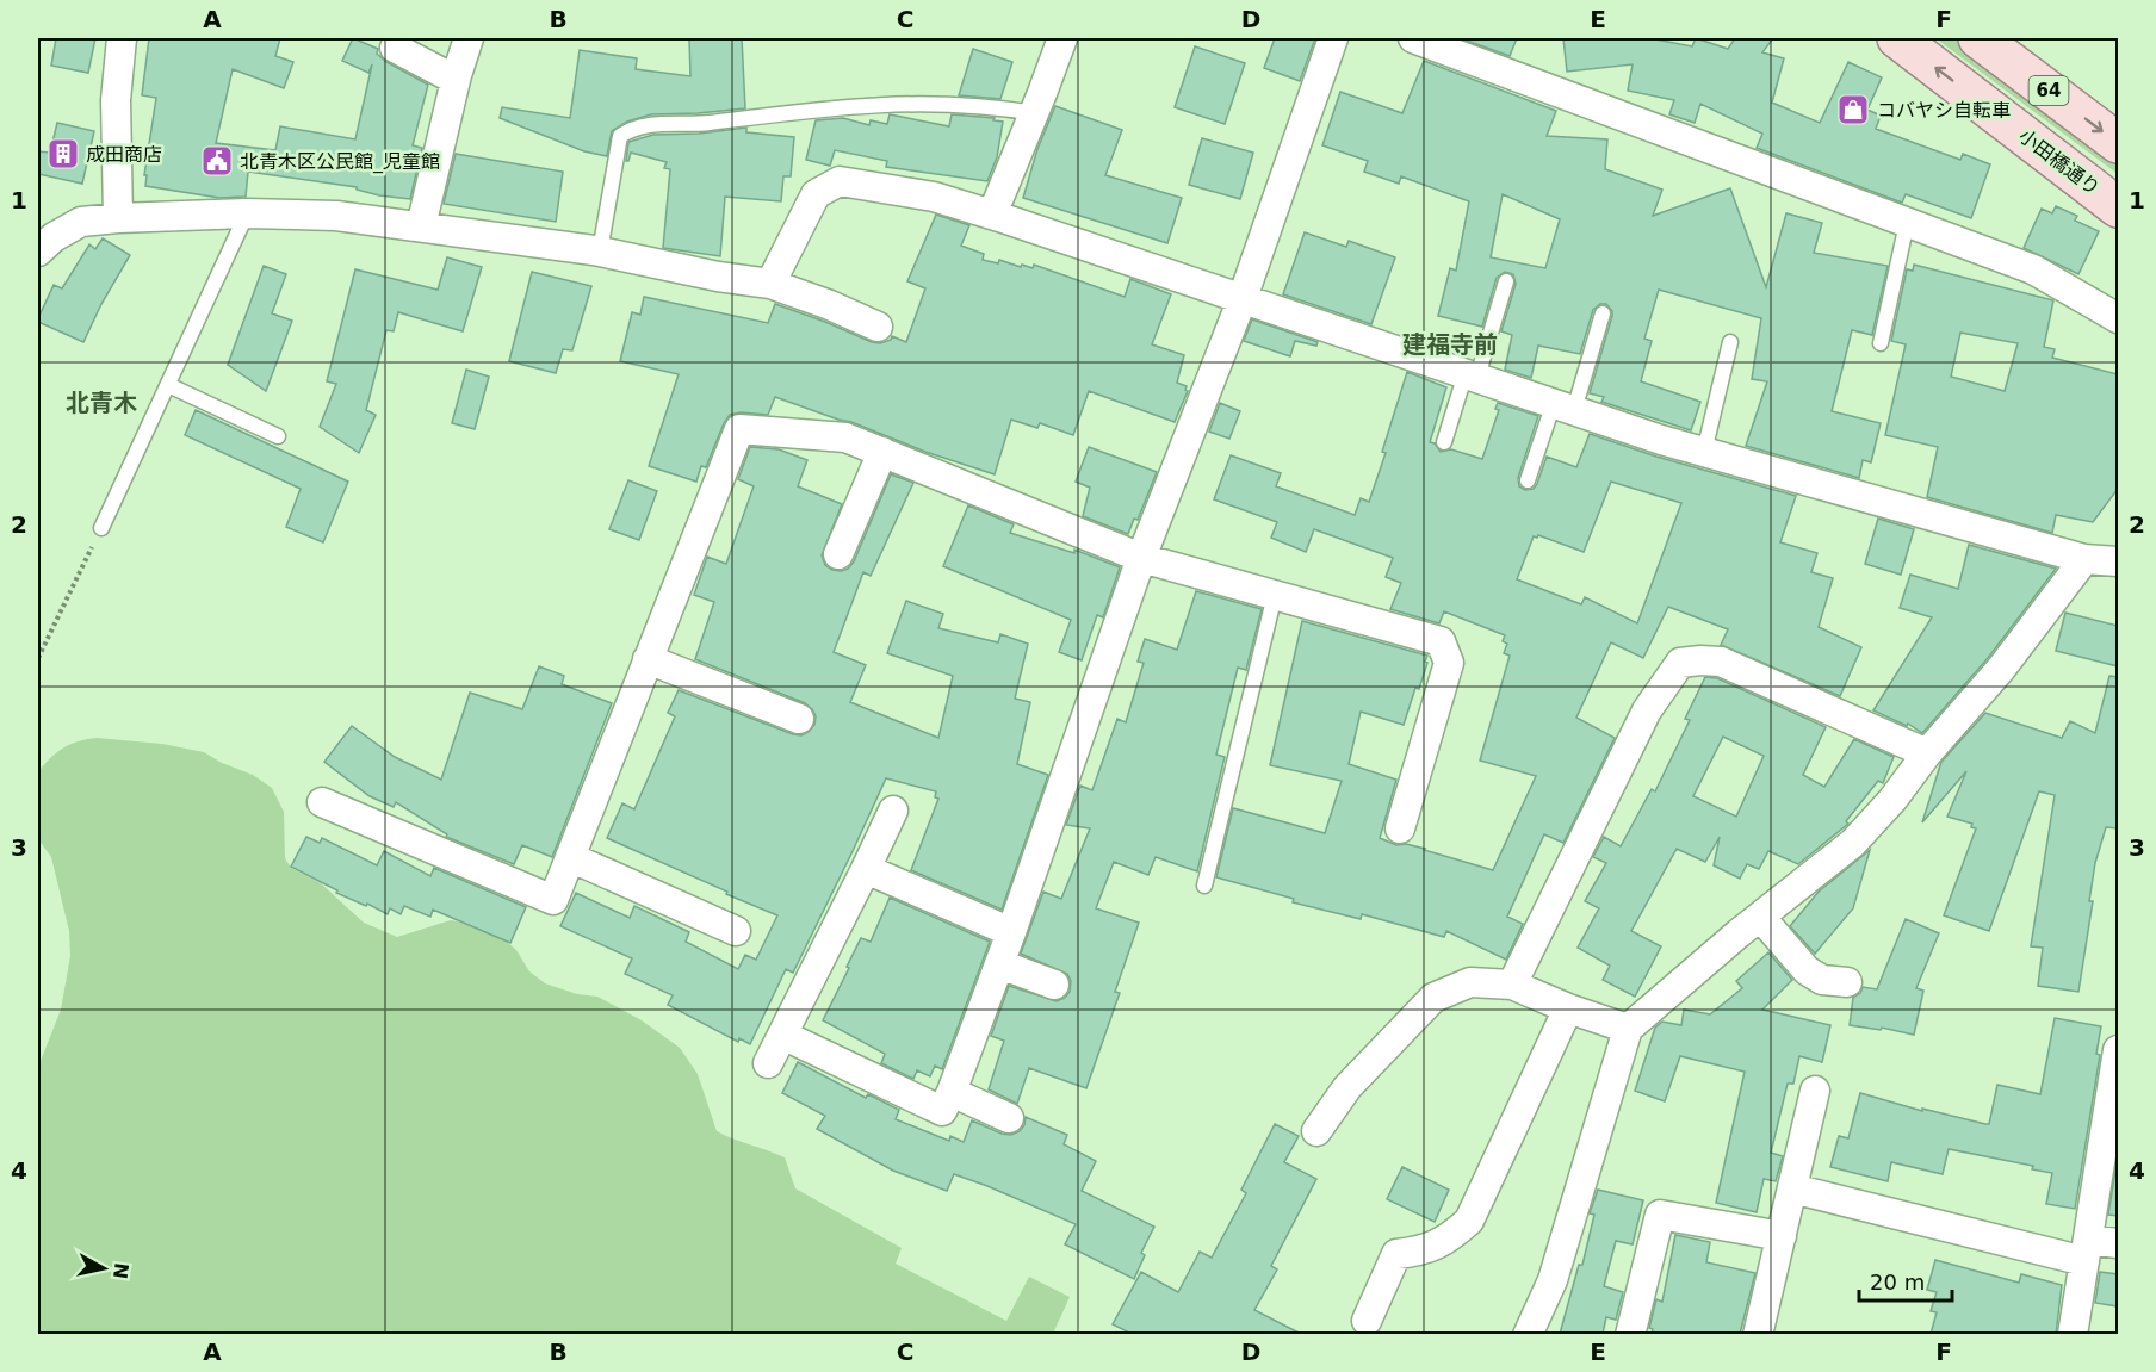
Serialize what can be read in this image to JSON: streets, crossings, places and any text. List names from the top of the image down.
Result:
{
  "streets": {
    "main road": ["64", "小田橋通り"]
  },
  "districts": ["建福寺前", "北青木"],
  "places": {
    "shop": ["コバヤシ自転車"],
    "building": ["成田商店"],
    "public building": ["北青木区公民館_児童館"]
  },
  "scale_bar": "20 m",
  "north": "right",
  "grid": {
    "columns": [
      "A",
      "B",
      "C",
      "D",
      "E",
      "F"
    ],
    "rows": [
      "1",
      "2",
      "3",
      "4"
    ]
  }
}
